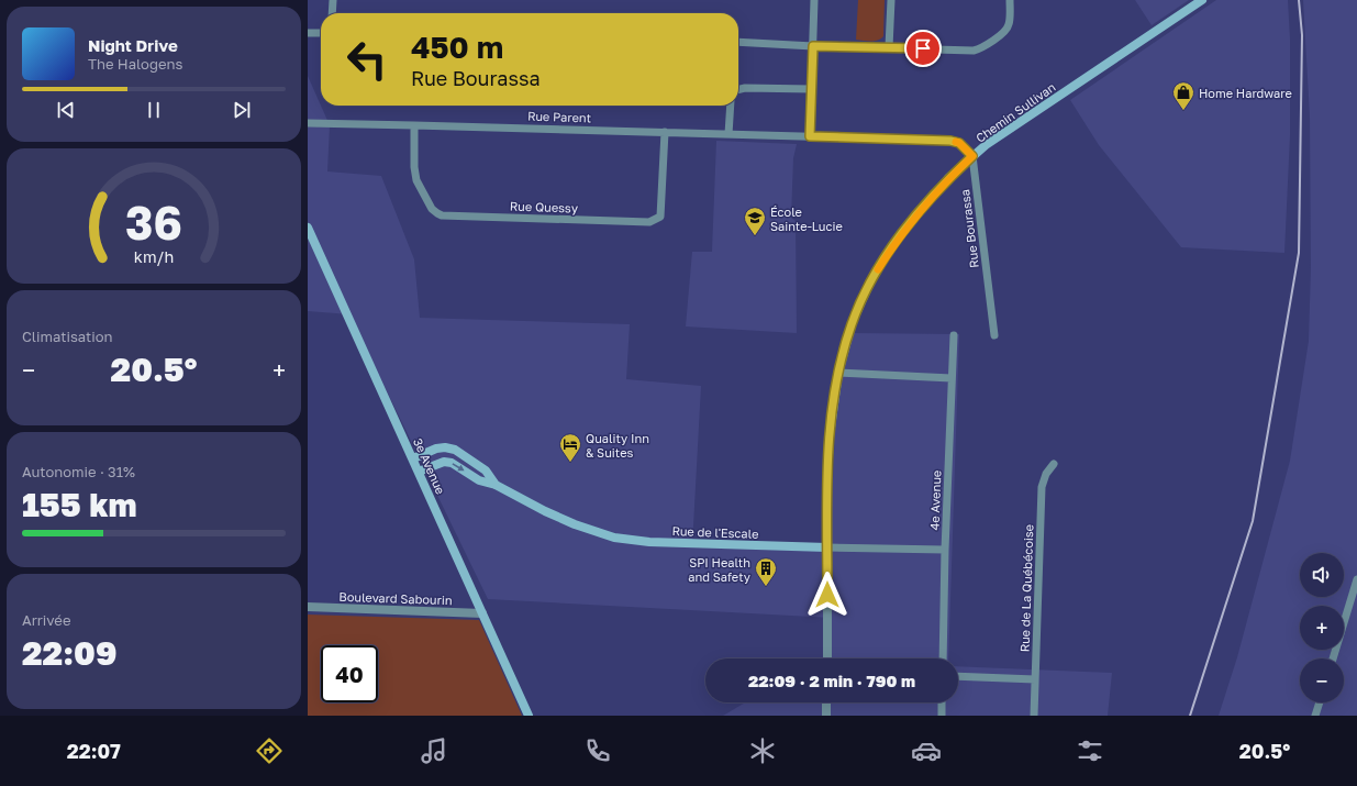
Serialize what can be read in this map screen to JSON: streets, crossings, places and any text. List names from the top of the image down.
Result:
{
  "streets": {
    "main road": ["Chemin Sullivan", "3e Avenue", "Rue de l'Escale"],
    "street": [
      "Rue Parent",
      "Rue Quessy",
      "Rue Bourassa",
      "4e Avenue",
      "Rue de La Québécoise",
      "Boulevard Sabourin"
    ]
  },
  "crossings": [
    ["Chemin Sullivan", "Rue Bourassa"],
    ["Chemin Sullivan", "Rue de l'Escale"],
    ["Rue Parent", "Rue Quessy"],
    ["3e Avenue", "Rue de l'Escale"],
    ["3e Avenue", "Boulevard Sabourin"],
    ["4e Avenue", "Rue de l'Escale"]
  ],
  "places": {
    "shop": ["Home Hardware"],
    "school or university": ["École Sainte-Lucie"],
    "hotel": ["Quality Inn & Suites"],
    "building": ["SPI Health and Safety"]
  },
  "page": {
    "turn": ["450 m", "Rue Bourassa"],
    "song": ["Night Drive", "The Halogens"],
    "tile": [
      "Climatisation",
      ["Autonomie · 31%", "155 km"],
      ["Arrivée", "22:09"]
    ],
    "heat": ["−", "20.5°", "+"],
    "map_buttons": ["+", "−"],
    "limit": "40",
    "trip": "22:09 · 2 min · 790 m",
    "tabs": ["22:07", "20.5°"],
    "gauge": ["36", "km/h"]
  }
}
